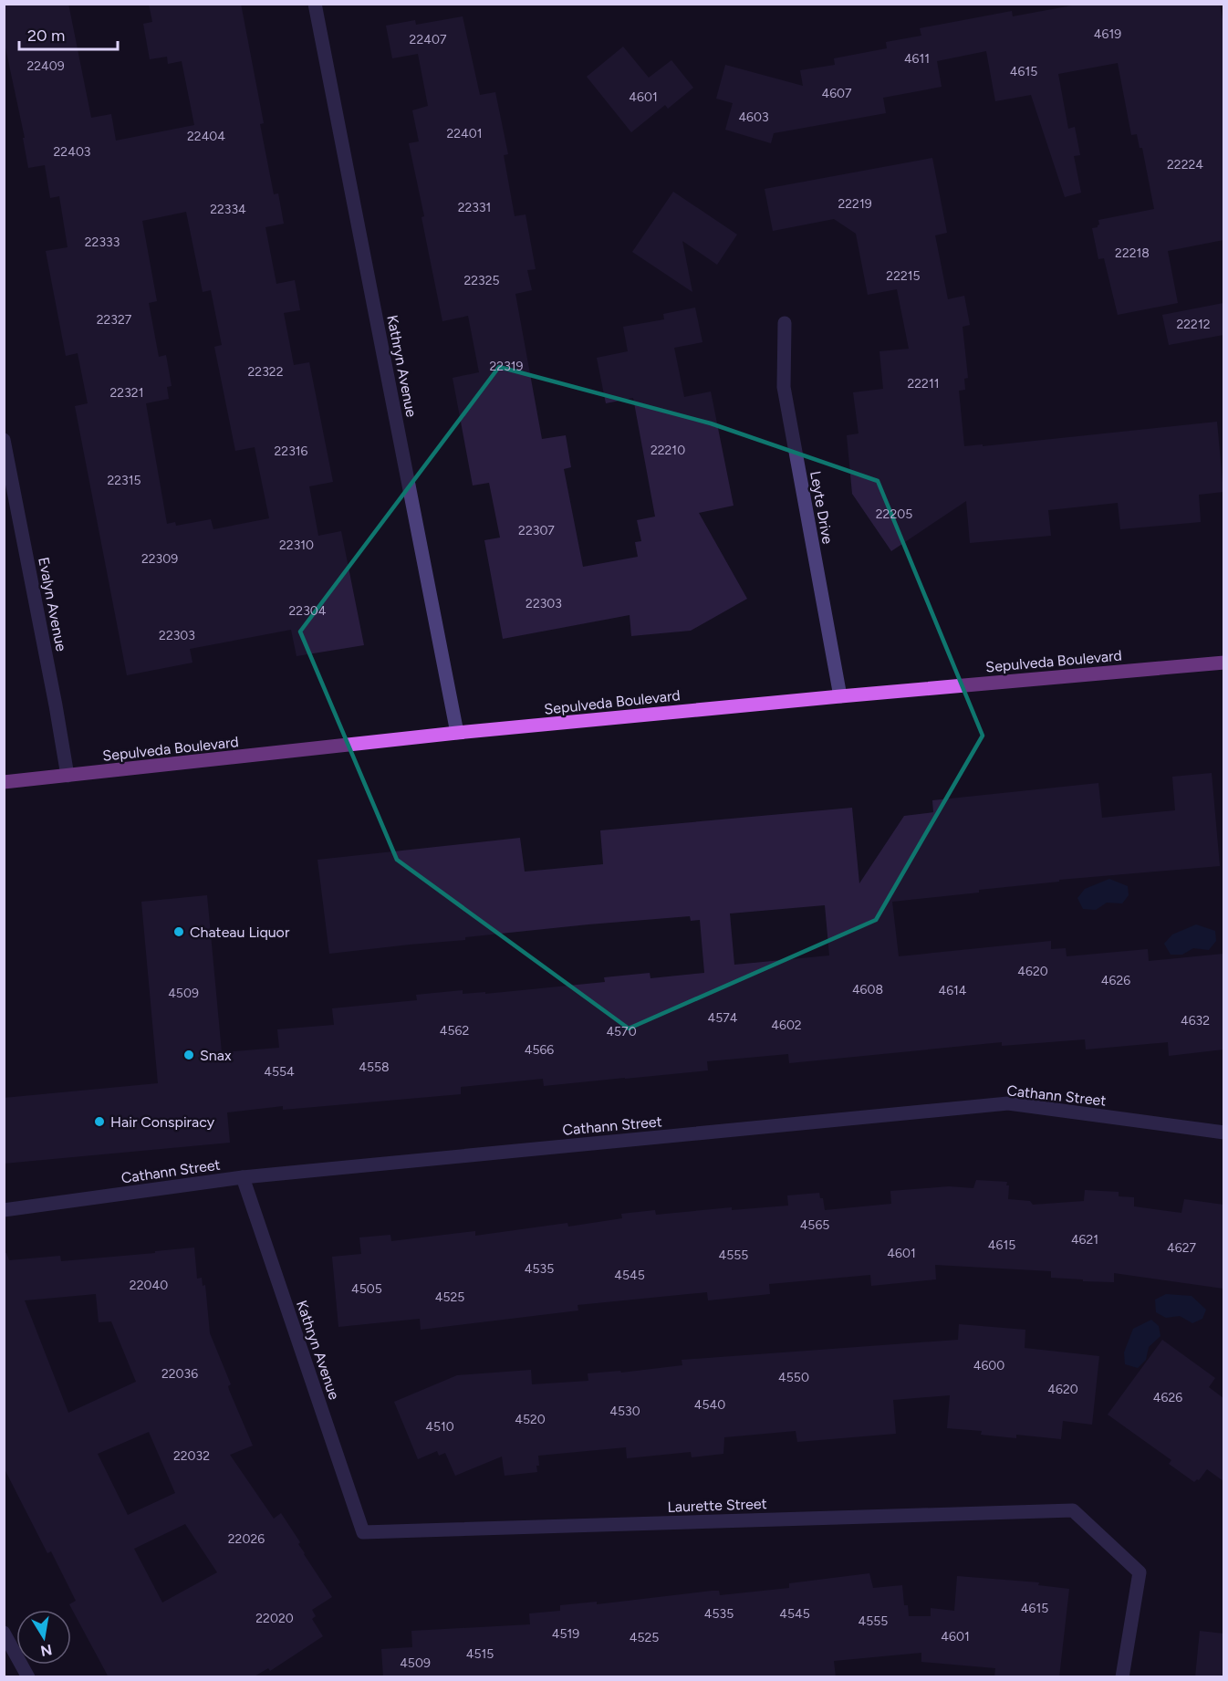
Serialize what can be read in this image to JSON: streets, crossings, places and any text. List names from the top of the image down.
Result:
{
  "streets": {
    "main road": ["Sepulveda Boulevard"],
    "street": [
      "Kathryn Avenue",
      "Leyte Drive",
      "Evalyn Avenue",
      "Cathann Street",
      "Laurette Street"
    ]
  },
  "crossings": [
    ["Kathryn Avenue", "Sepulveda Boulevard"],
    ["Kathryn Avenue", "Cathann Street"],
    ["Kathryn Avenue", "Laurette Street"],
    ["Leyte Drive", "Sepulveda Boulevard"],
    ["Evalyn Avenue", "Sepulveda Boulevard"]
  ],
  "places": ["Chateau Liquor", "Snax", "Hair Conspiracy"],
  "house_numbers": [
    "4619",
    "22407",
    "4611",
    "22409",
    "4615",
    "4607",
    "4601",
    "4603",
    "22401",
    "22404",
    "22403",
    "22224",
    "22219",
    "22331",
    "22334",
    "22333",
    "22218",
    "22215",
    "22325",
    "22327",
    "22212",
    "22319",
    "22322",
    "22211",
    "22321",
    "22210",
    "22316",
    "22315",
    "22205",
    "22307",
    "22310",
    "22309",
    "22303",
    "22304",
    "22303",
    "4620",
    "4626",
    "4608",
    "4614",
    "4509",
    "4574",
    "4632",
    "4602",
    "4562",
    "4570",
    "4566",
    "4558",
    "4554",
    "4565",
    "4621",
    "4615",
    "4627",
    "4601",
    "4555",
    "4535",
    "4545",
    "22040",
    "4505",
    "4525",
    "4600",
    "22036",
    "4550",
    "4620",
    "4626",
    "4540",
    "4530",
    "4520",
    "4510",
    "22032",
    "22026",
    "4615",
    "4535",
    "4545",
    "22020",
    "4555",
    "4519",
    "4601",
    "4525",
    "4515",
    "4509"
  ],
  "scale_bar": "20 m",
  "north": "bottom"
}
